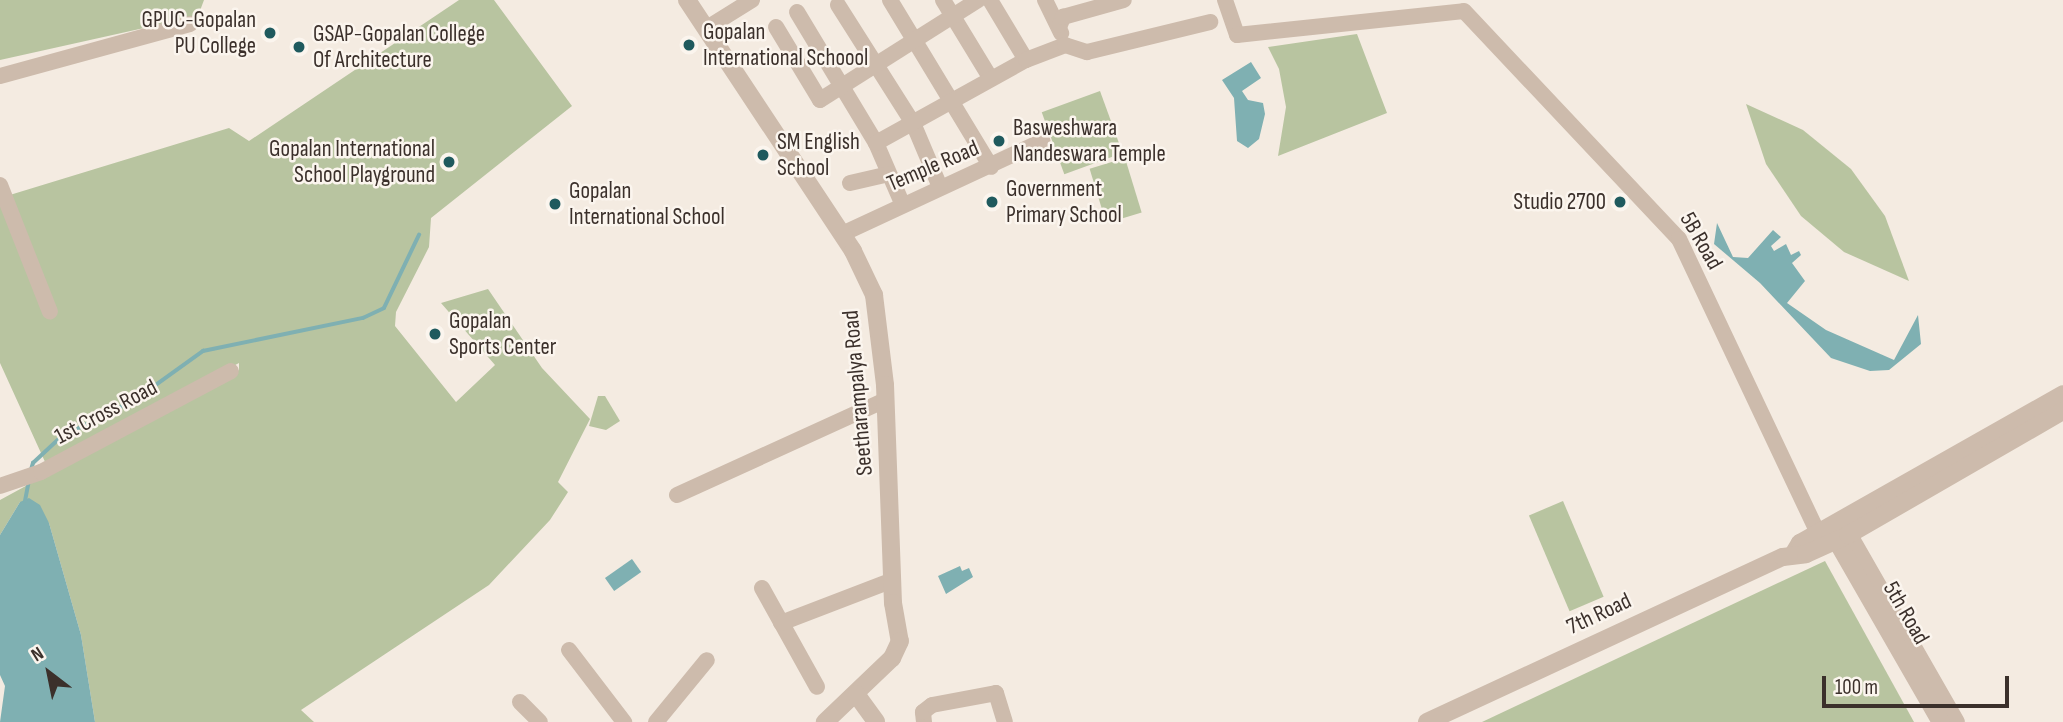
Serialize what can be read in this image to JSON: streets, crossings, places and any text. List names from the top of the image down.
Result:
{
  "streets": {
    "street": [
      "Temple Road",
      "5B Road",
      "Seetharampalya Road",
      "1st Cross Road",
      "5th Road",
      "7th Road"
    ]
  },
  "crossings": [
    ["Temple Road", "Seetharampalya Road"],
    ["5B Road", "5th Road"],
    ["5B Road", "7th Road"],
    ["5th Road", "7th Road"]
  ],
  "places": [
    "GPUC-Gopalan PU College",
    "Gopalan International Schoool",
    "GSAP-Gopalan College Of Architecture",
    "Basweshwara Nandeswara Temple",
    "SM English School",
    "Gopalan International School Playground",
    "Government Primary School",
    "Studio 2700",
    "Gopalan International School",
    "Gopalan Sports Center"
  ],
  "scale_bar": "100 m",
  "north": "top left"
}
